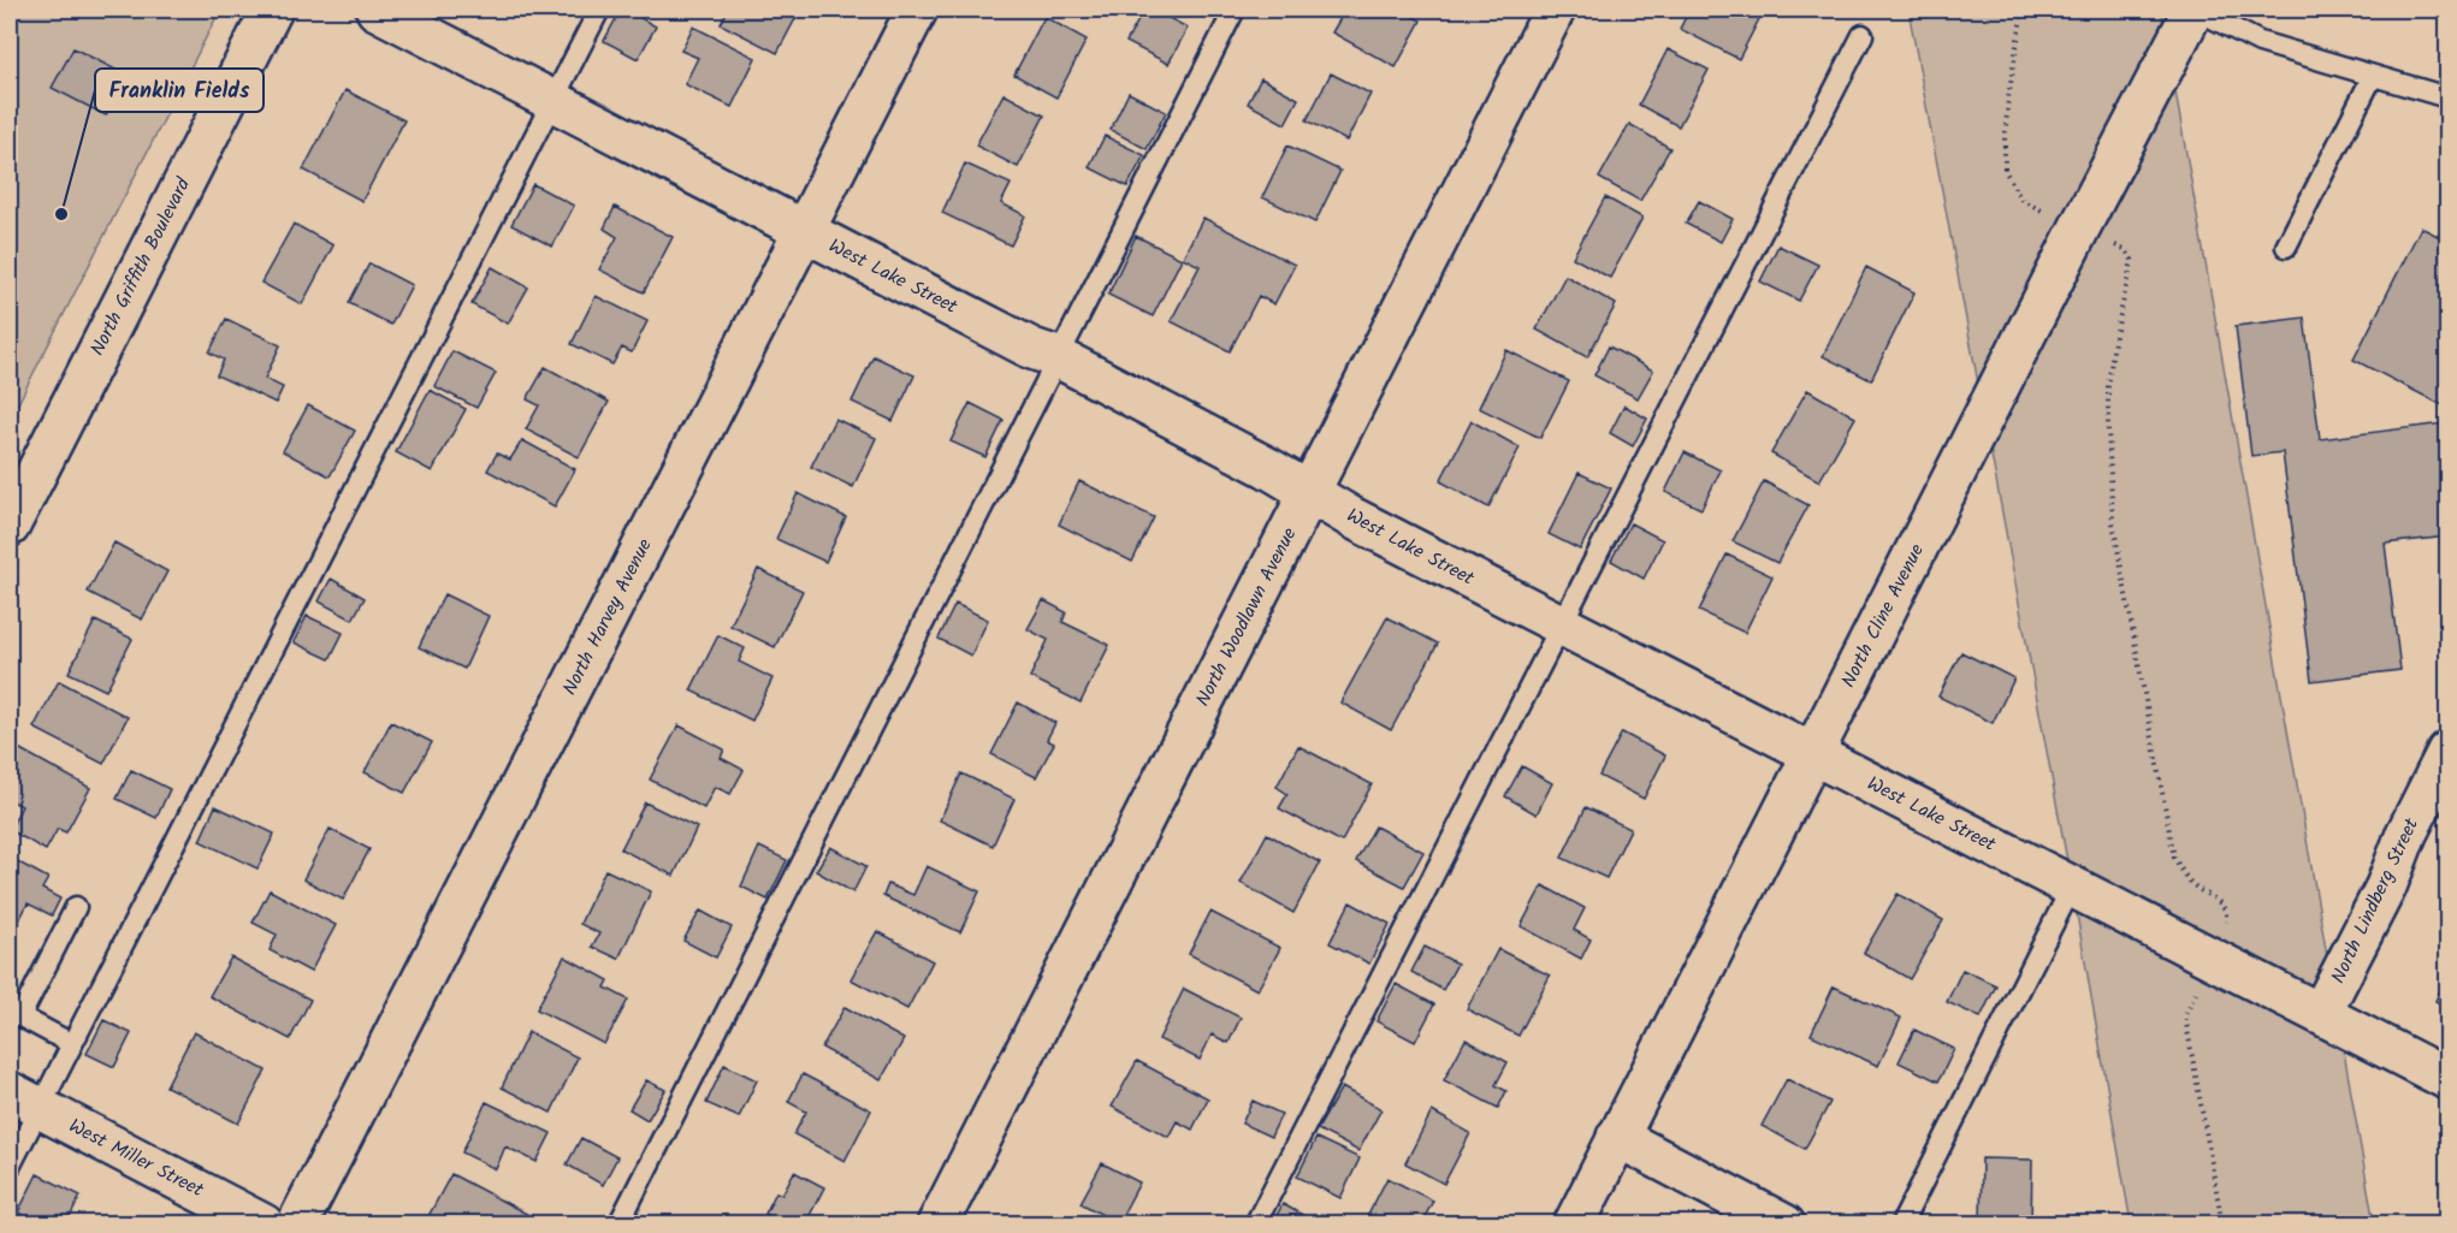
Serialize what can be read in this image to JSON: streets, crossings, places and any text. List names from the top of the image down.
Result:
{
  "streets": {
    "street": [
      "North Griffith Boulevard",
      "West Lake Street",
      "North Cline Avenue",
      "North Harvey Avenue",
      "North Woodlawn Avenue",
      "North Lindberg Street",
      "West Miller Street"
    ]
  },
  "crossings": [
    ["West Lake Street", "North Cline Avenue"],
    ["West Lake Street", "North Harvey Avenue"],
    ["West Lake Street", "North Woodlawn Avenue"],
    ["West Lake Street", "North Lindberg Street"]
  ],
  "places": ["Franklin Fields"]
}
